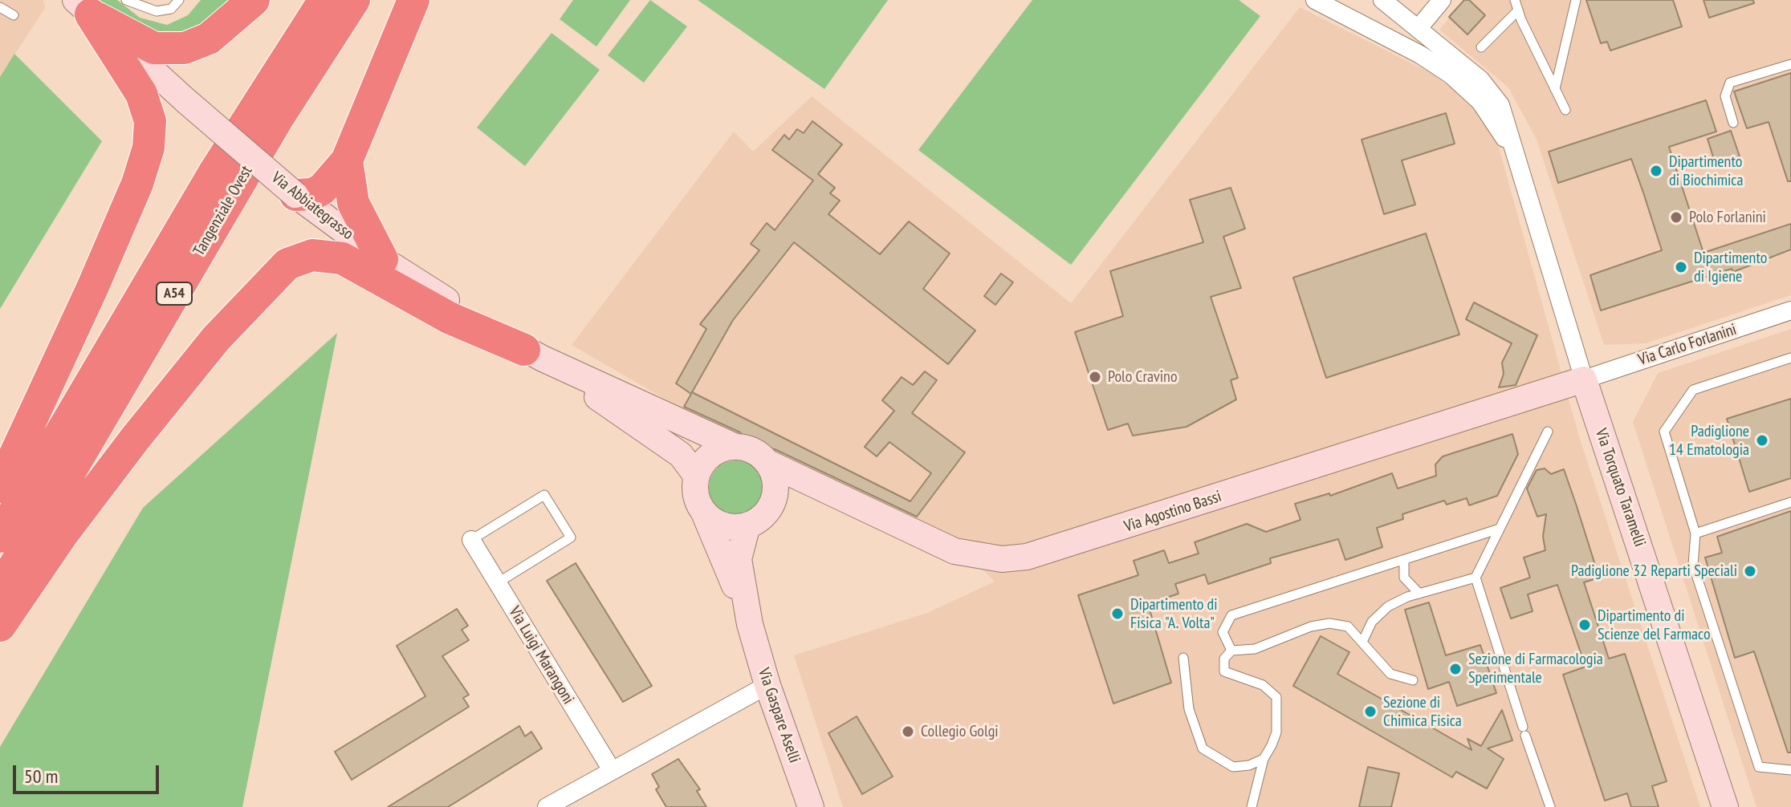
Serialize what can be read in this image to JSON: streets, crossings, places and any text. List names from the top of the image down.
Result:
{
  "streets": {
    "highway": ["Tangenziale Ovest", "A54"],
    "main road": [
      "Via Abbiategrasso",
      "Via Torquato Taramelli",
      "Via Agostino Bassi",
      "Via Gaspare Aselli"
    ],
    "street": ["Via Carlo Forlanini", "Via Luigi Marangoni"]
  },
  "crossings": [
    ["Via Abbiategrasso", "Via Agostino Bassi"],
    ["Via Abbiategrasso", "Via Gaspare Aselli"],
    ["Via Carlo Forlanini", "Via Torquato Taramelli"],
    ["Via Carlo Forlanini", "Via Agostino Bassi"],
    ["Via Torquato Taramelli", "Via Agostino Bassi"],
    ["Via Agostino Bassi", "Via Gaspare Aselli"]
  ],
  "places": [
    "Dipartimento di Biochimica",
    "Polo Forlanini",
    "Dipartimento di Igiene",
    "Polo Cravino",
    "Padiglione 14 Ematologia",
    "Padiglione 32 Reparti Speciali",
    "Dipartimento di Fisica \"A. Volta\"",
    "Dipartimento di Scienze del Farmaco",
    "Sezione di Farmacologia Sperimentale",
    "Sezione di Chimica Fisica",
    "Collegio Golgi"
  ],
  "scale_bar": "50 m"
}
